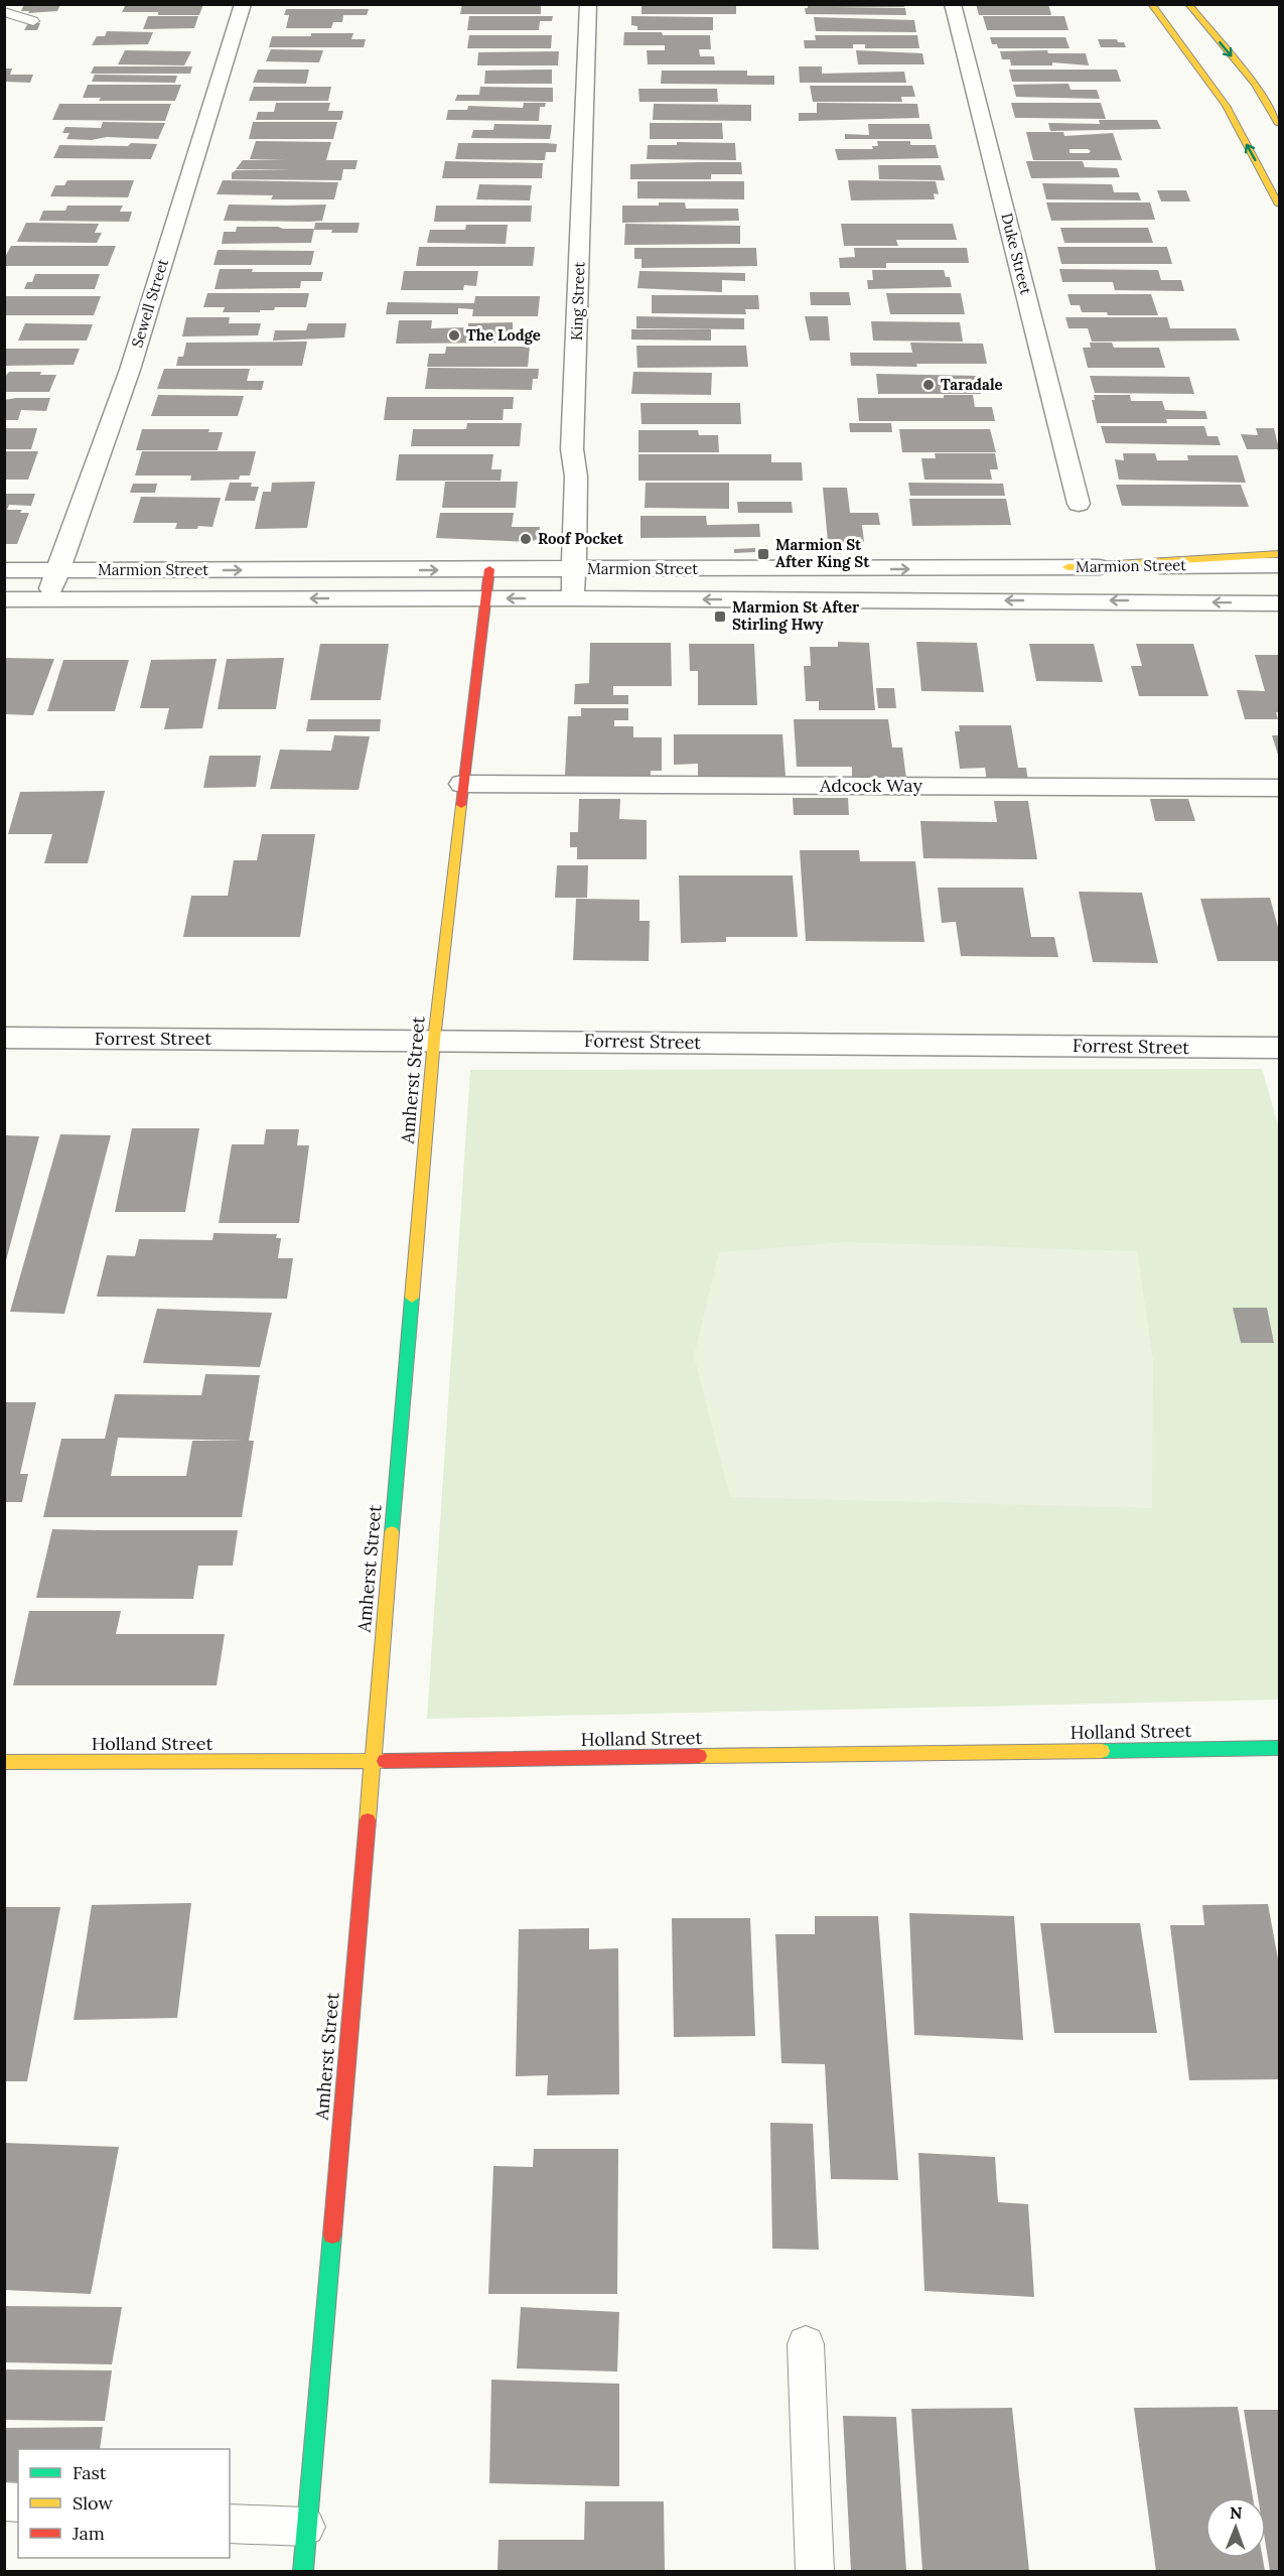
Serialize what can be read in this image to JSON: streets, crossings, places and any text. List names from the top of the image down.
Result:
{
  "streets": {
    "main road": ["Amherst Street", "Holland Street"],
    "street": [
      "Duke Street",
      "King Street",
      "Sewell Street",
      "Marmion Street",
      "Adcock Way",
      "Forrest Street"
    ]
  },
  "crossings": [
    ["King Street", "Marmion Street"],
    ["Sewell Street", "Marmion Street"],
    ["Marmion Street", "Amherst Street"],
    ["Adcock Way", "Amherst Street"],
    ["Forrest Street", "Amherst Street"],
    ["Amherst Street", "Holland Street"]
  ],
  "places": {
    "other": ["The Lodge", "Taradale", "Roof Pocket"],
    "transit": ["Marmion St After King St", "Marmion St After Stirling Hwy"]
  },
  "legend": ["Fast", "Slow", "Jam"],
  "north": "top"
}
